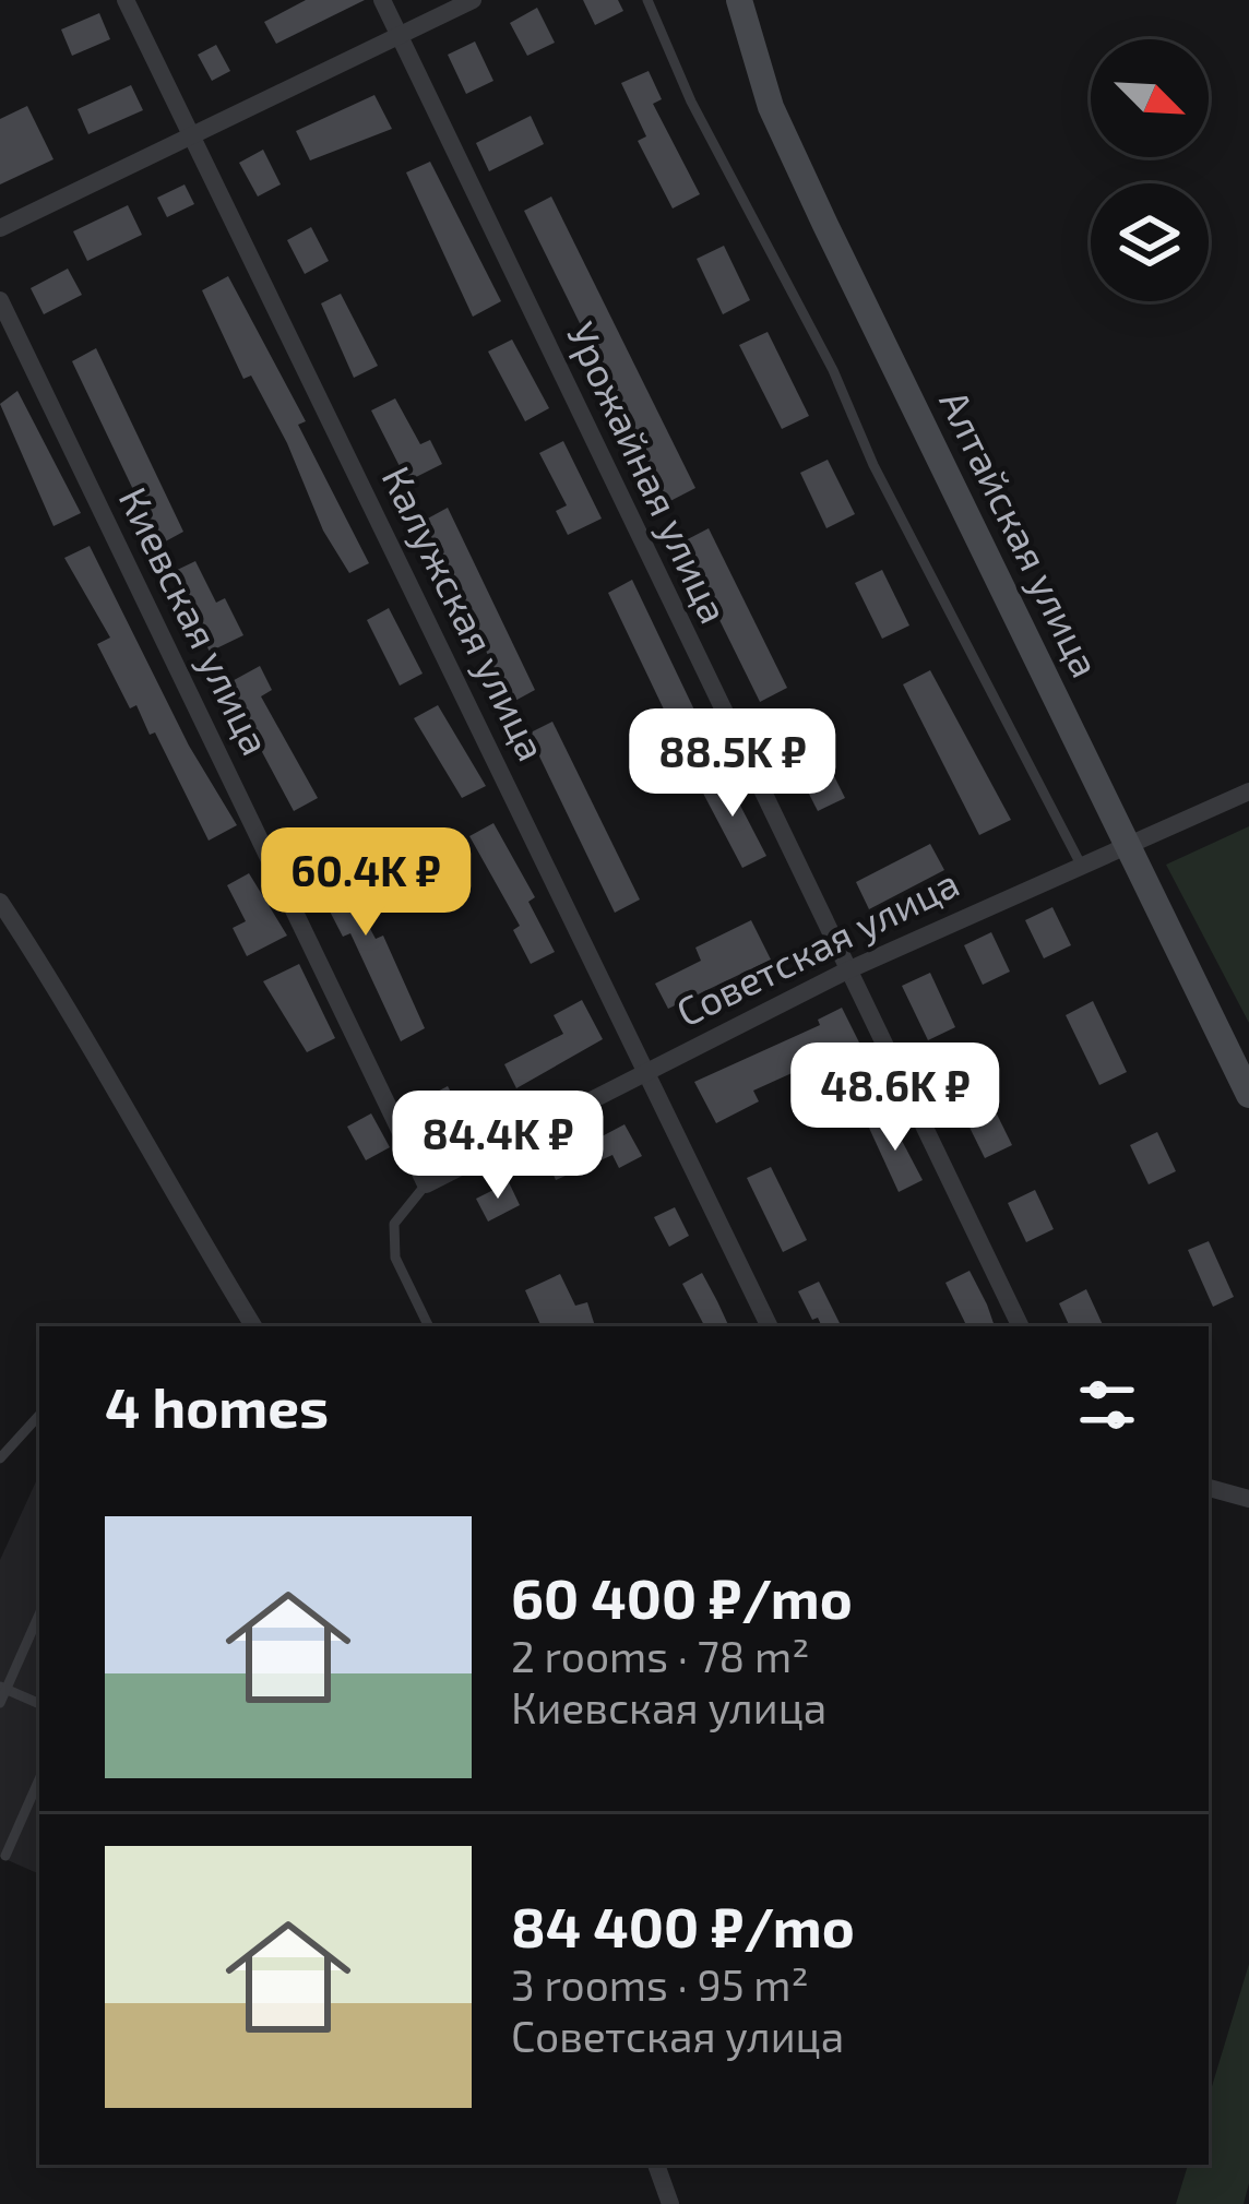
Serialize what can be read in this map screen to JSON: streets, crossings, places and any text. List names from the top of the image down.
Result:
{
  "streets": {
    "main road": ["Алтайская улица"],
    "street": [
      "Урожайная улица",
      "Калужская улица",
      "Киевская улица",
      "Советская улица"
    ]
  },
  "crossings": [
    ["Урожайная улица", "Советская улица"],
    ["Алтайская улица", "Советская улица"],
    ["Калужская улица", "Советская улица"],
    ["Киевская улица", "Советская улица"]
  ],
  "north": "bottom right",
  "page": {
    "price": [
      "88.5K ₽",
      "60.4K ₽",
      "48.6K ₽",
      "84.4K ₽"
    ],
    "heading": "4 homes",
    "list": [
      {
        "name": "60 400 ₽/mo",
        "note": "2 rooms · 78 m² · Киевская улица"
      },
      {
        "name": "84 400 ₽/mo",
        "note": "3 rooms · 95 m² · Советская улица"
      }
    ]
  }
}
